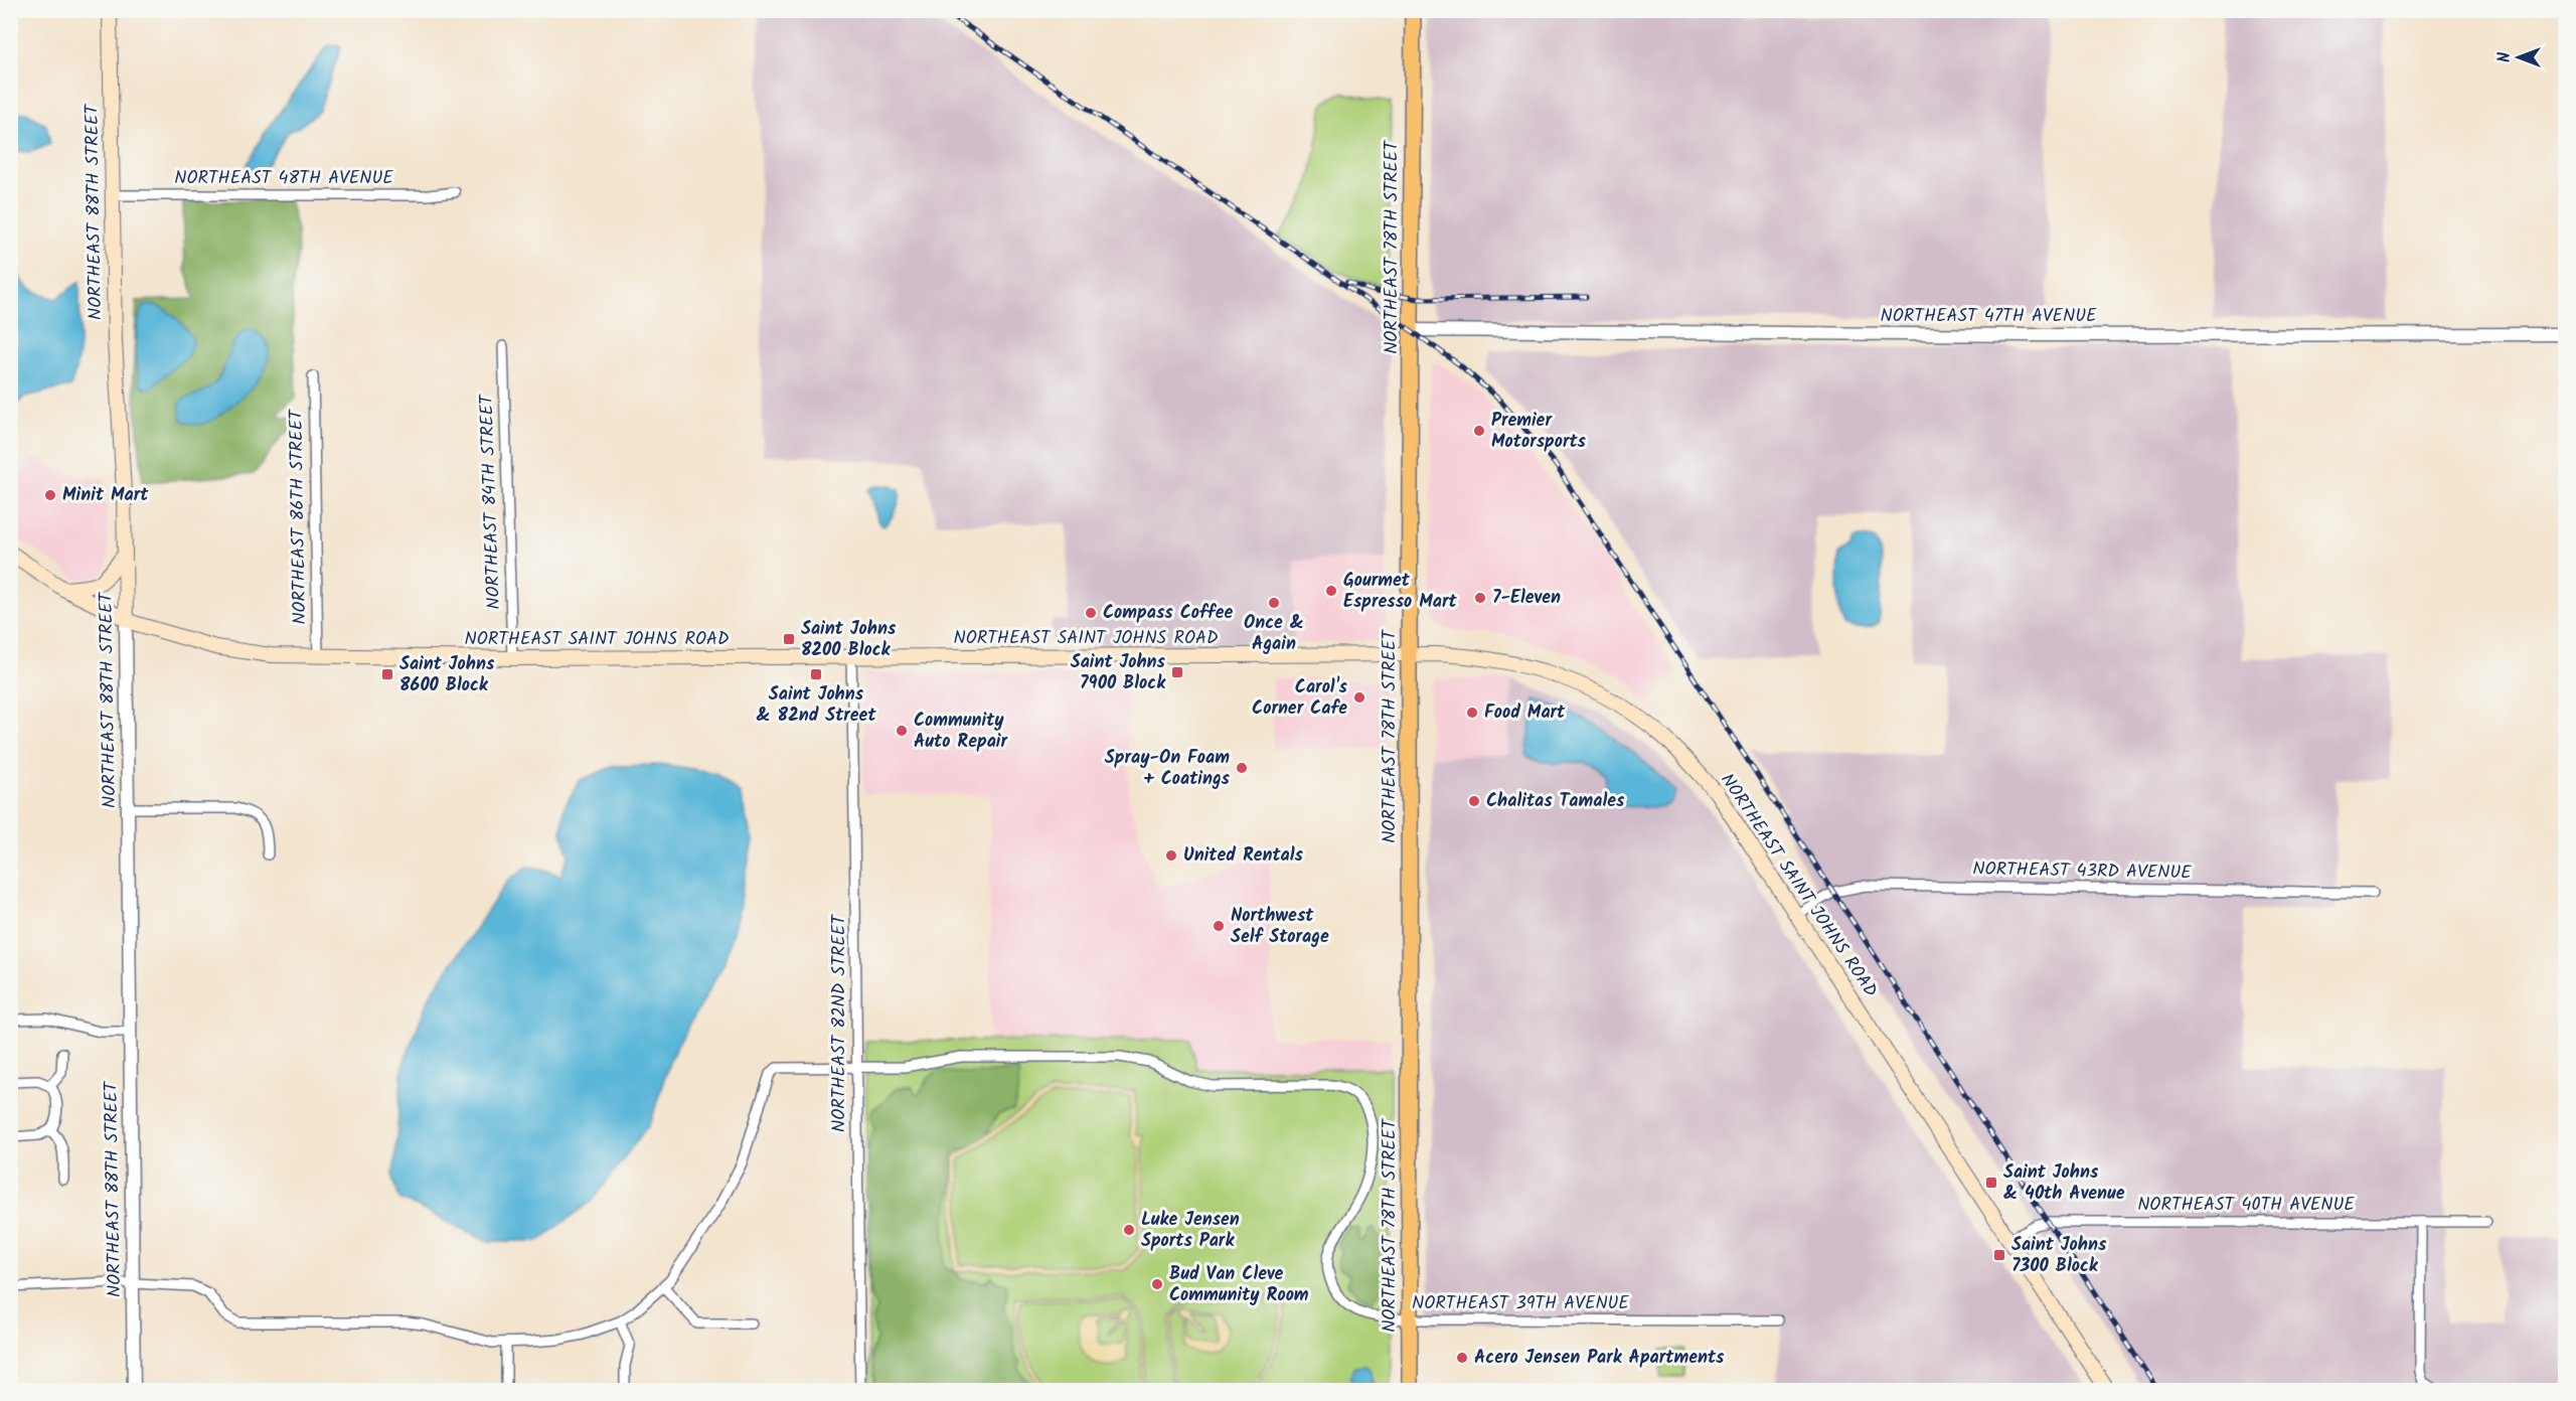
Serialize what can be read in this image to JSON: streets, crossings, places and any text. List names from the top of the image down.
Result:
{
  "streets": {
    "main road": ["NORTHEAST 88TH STREET", "NORTHEAST 78TH STREET", "NORTHEAST SAINT JOHNS ROAD"],
    "street": [
      "NORTHEAST 48TH AVENUE",
      "NORTHEAST 47TH AVENUE",
      "NORTHEAST 84TH STREET",
      "NORTHEAST 86TH STREET",
      "NORTHEAST 43RD AVENUE",
      "NORTHEAST 82ND STREET",
      "NORTHEAST 40TH AVENUE",
      "NORTHEAST 39TH AVENUE"
    ]
  },
  "crossings": [
    ["NORTHEAST 48TH AVENUE", "NORTHEAST 88TH STREET"],
    ["NORTHEAST 88TH STREET", "NORTHEAST SAINT JOHNS ROAD"],
    ["NORTHEAST 78TH STREET", "NORTHEAST 47TH AVENUE"],
    ["NORTHEAST 78TH STREET", "NORTHEAST SAINT JOHNS ROAD"],
    ["NORTHEAST 78TH STREET", "NORTHEAST 39TH AVENUE"],
    ["NORTHEAST 84TH STREET", "NORTHEAST SAINT JOHNS ROAD"],
    ["NORTHEAST 86TH STREET", "NORTHEAST SAINT JOHNS ROAD"],
    ["NORTHEAST SAINT JOHNS ROAD", "NORTHEAST 43RD AVENUE"],
    ["NORTHEAST SAINT JOHNS ROAD", "NORTHEAST 82ND STREET"],
    ["NORTHEAST SAINT JOHNS ROAD", "NORTHEAST 40TH AVENUE"],
    ["NORTHEAST 82ND STREET", "NORTHEAST 39TH AVENUE"]
  ],
  "places": {
    "other": [
      "Premier Motorsports",
      "Minit Mart",
      "Gourmet Espresso Mart",
      "7-Eleven",
      "Once & Again",
      "Compass Coffee",
      "Carol's Corner Cafe",
      "Food Mart",
      "Community Auto Repair",
      "Spray-On Foam + Coatings",
      "Chalitas Tamales",
      "United Rentals",
      "Northwest Self Storage",
      "Luke Jensen Sports Park",
      "Bud Van Cleve Community Room",
      "Acero Jensen Park Apartments"
    ],
    "transit": [
      "Saint Johns 8200 Block",
      "Saint Johns 7900 Block",
      "Saint Johns 8600 Block",
      "Saint Johns & 82nd Street",
      "Saint Johns & 40th Avenue",
      "Saint Johns 7300 Block"
    ]
  },
  "north": "left"
}
